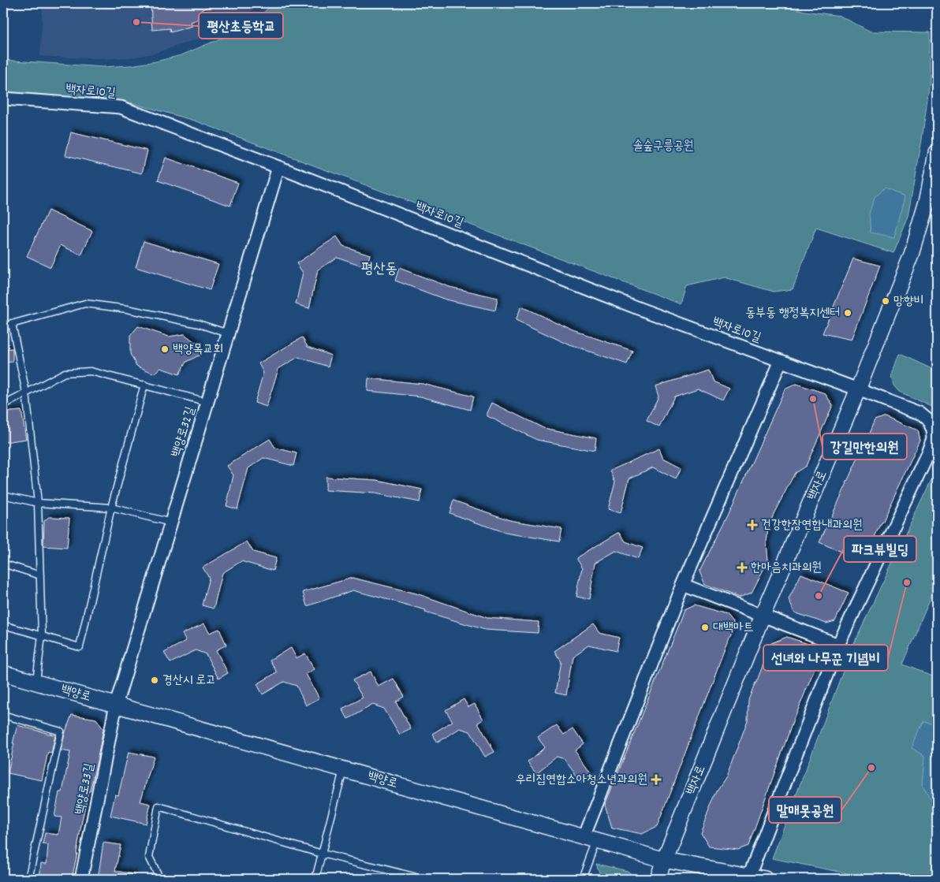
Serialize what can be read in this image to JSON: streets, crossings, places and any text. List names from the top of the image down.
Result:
{
  "streets": {
    "street": [
      "백자로10길",
      "백양로32길",
      "백자로",
      "백양로",
      "백양로33길"
    ]
  },
  "crossings": [
    ["백자로10길", "백양로32길"],
    ["백자로10길", "백자로"],
    ["백자로10길", "백양로"],
    ["백양로32길", "백양로"],
    ["백양로32길", "백양로33길"],
    ["백자로", "백양로"],
    ["백양로", "백양로33길"]
  ],
  "districts": ["평산동"],
  "parks": ["솔숲구릉공원"],
  "places": {
    "other": [
      "평산초등학교",
      "망향비",
      "동부동 행정복지센터",
      "백양목교회",
      "강길만한의원",
      "선녀와 나무꾼 기념비",
      "파크뷰빌딩",
      "대백마트",
      "경산시 로고",
      "말매못공원"
    ],
    "health": ["건강한장연합내과의원", "한마음치과의원", "우리집연합소아청소년과의원"]
  }
}
